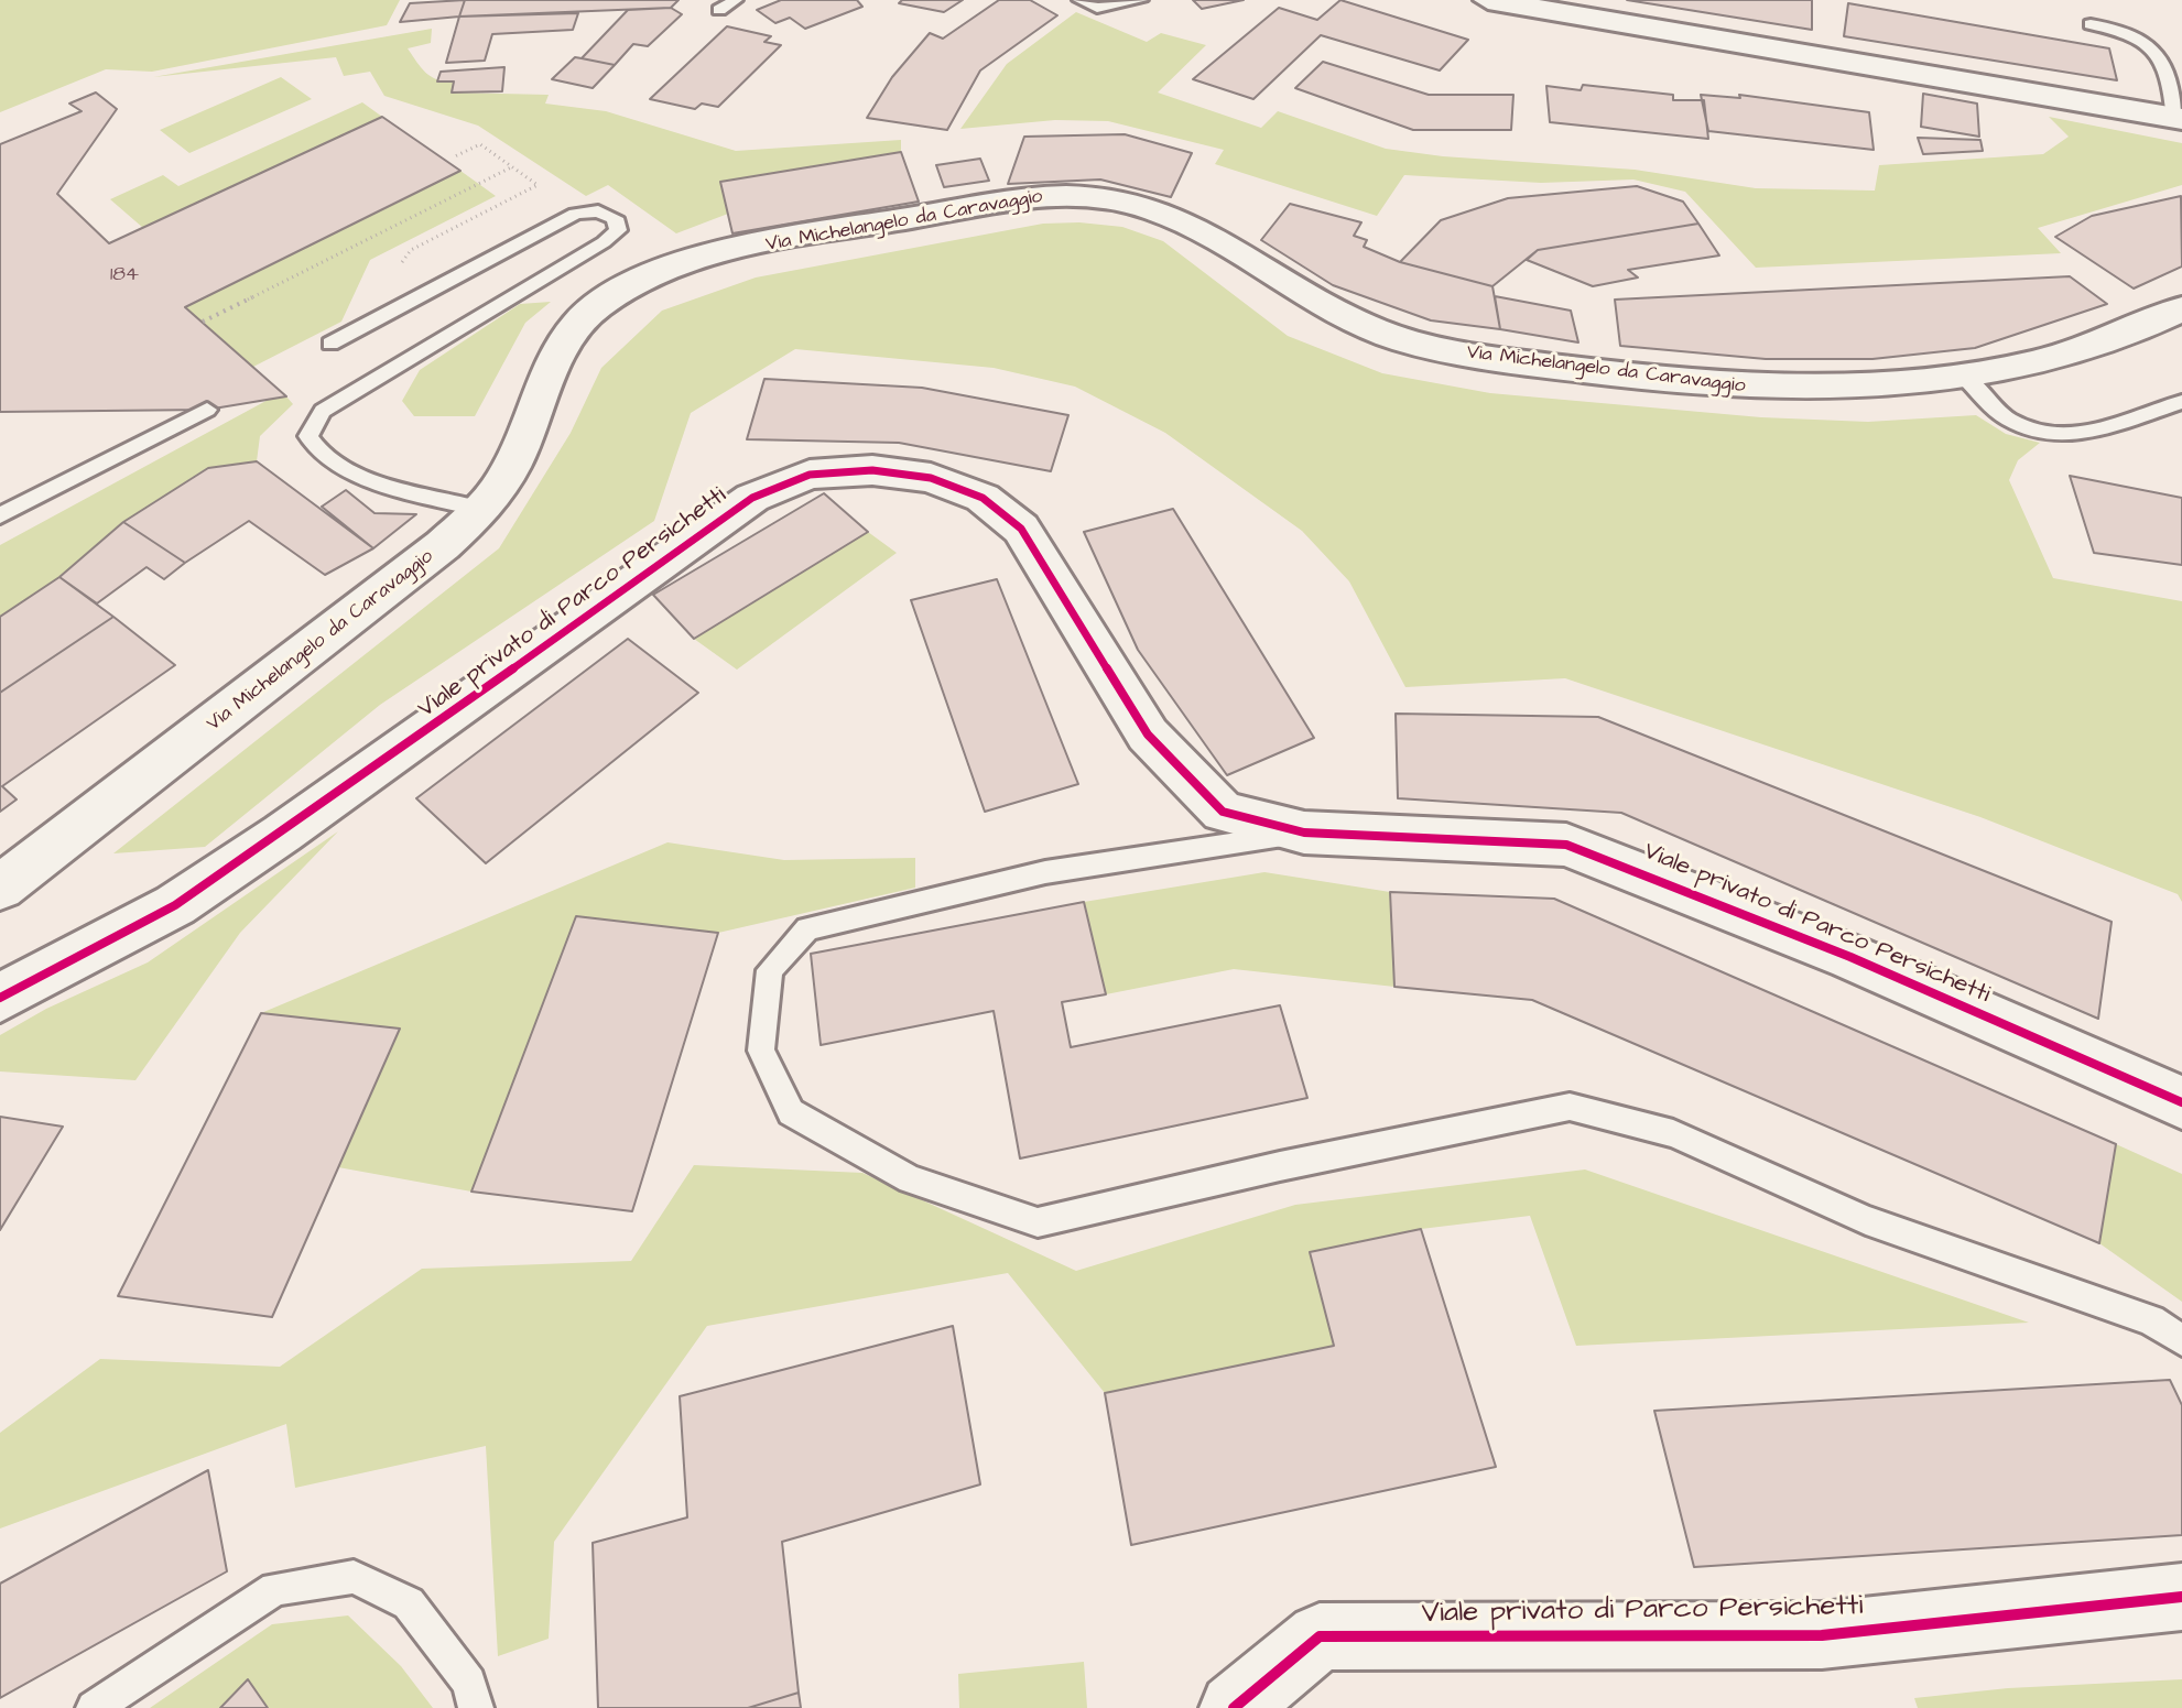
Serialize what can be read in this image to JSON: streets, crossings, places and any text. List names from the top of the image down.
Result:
{
  "streets": {
    "main road": ["Via Michelangelo da Caravaggio", "Viale privato di Parco Persichetti"]
  },
  "house_numbers": ["184"]
}
